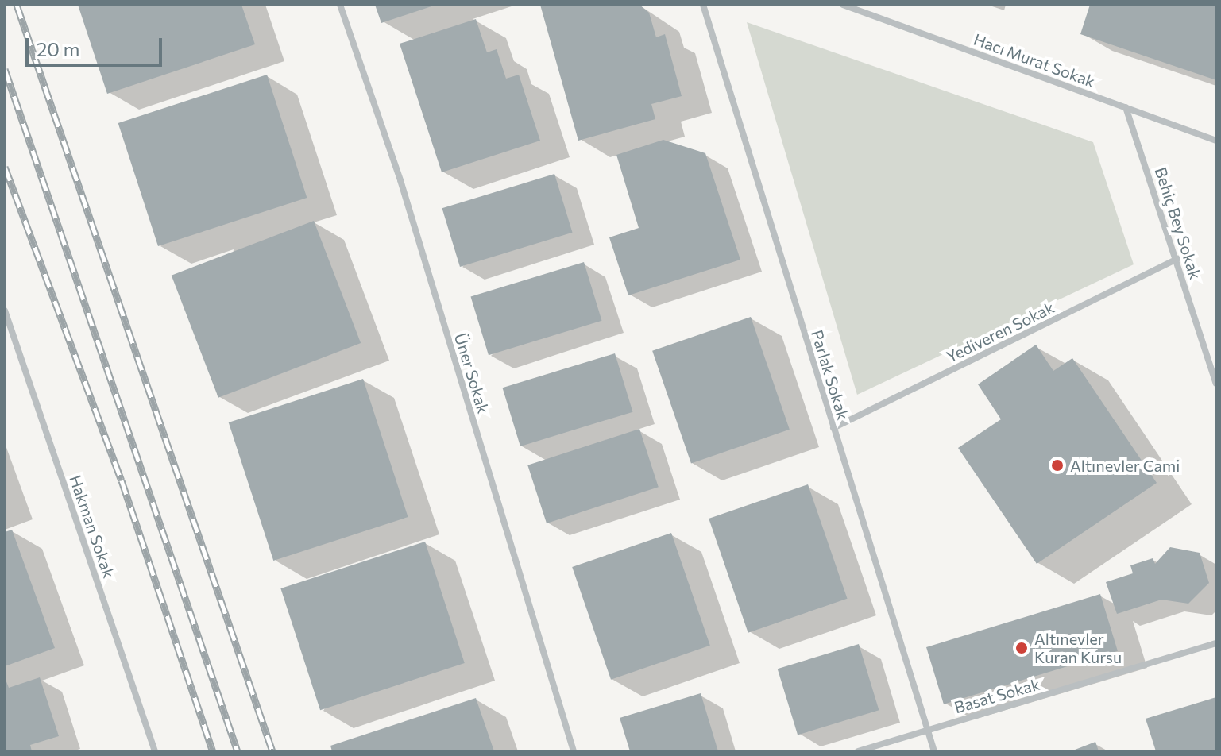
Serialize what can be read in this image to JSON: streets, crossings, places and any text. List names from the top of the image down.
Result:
{
  "streets": {
    "street": [
      "Hacı Murat Sokak",
      "Behiç Bey Sokak",
      "Yediveren Sokak",
      "Üner Sokak",
      "Parlak Sokak",
      "Hakman Sokak",
      "Basat Sokak"
    ]
  },
  "crossings": [
    ["Hacı Murat Sokak", "Behiç Bey Sokak"],
    ["Behiç Bey Sokak", "Yediveren Sokak"],
    ["Yediveren Sokak", "Parlak Sokak"],
    ["Parlak Sokak", "Basat Sokak"]
  ],
  "places": ["Altınevler Cami", "Altınevler Kuran Kursu"],
  "scale_bar": "20 m"
}
